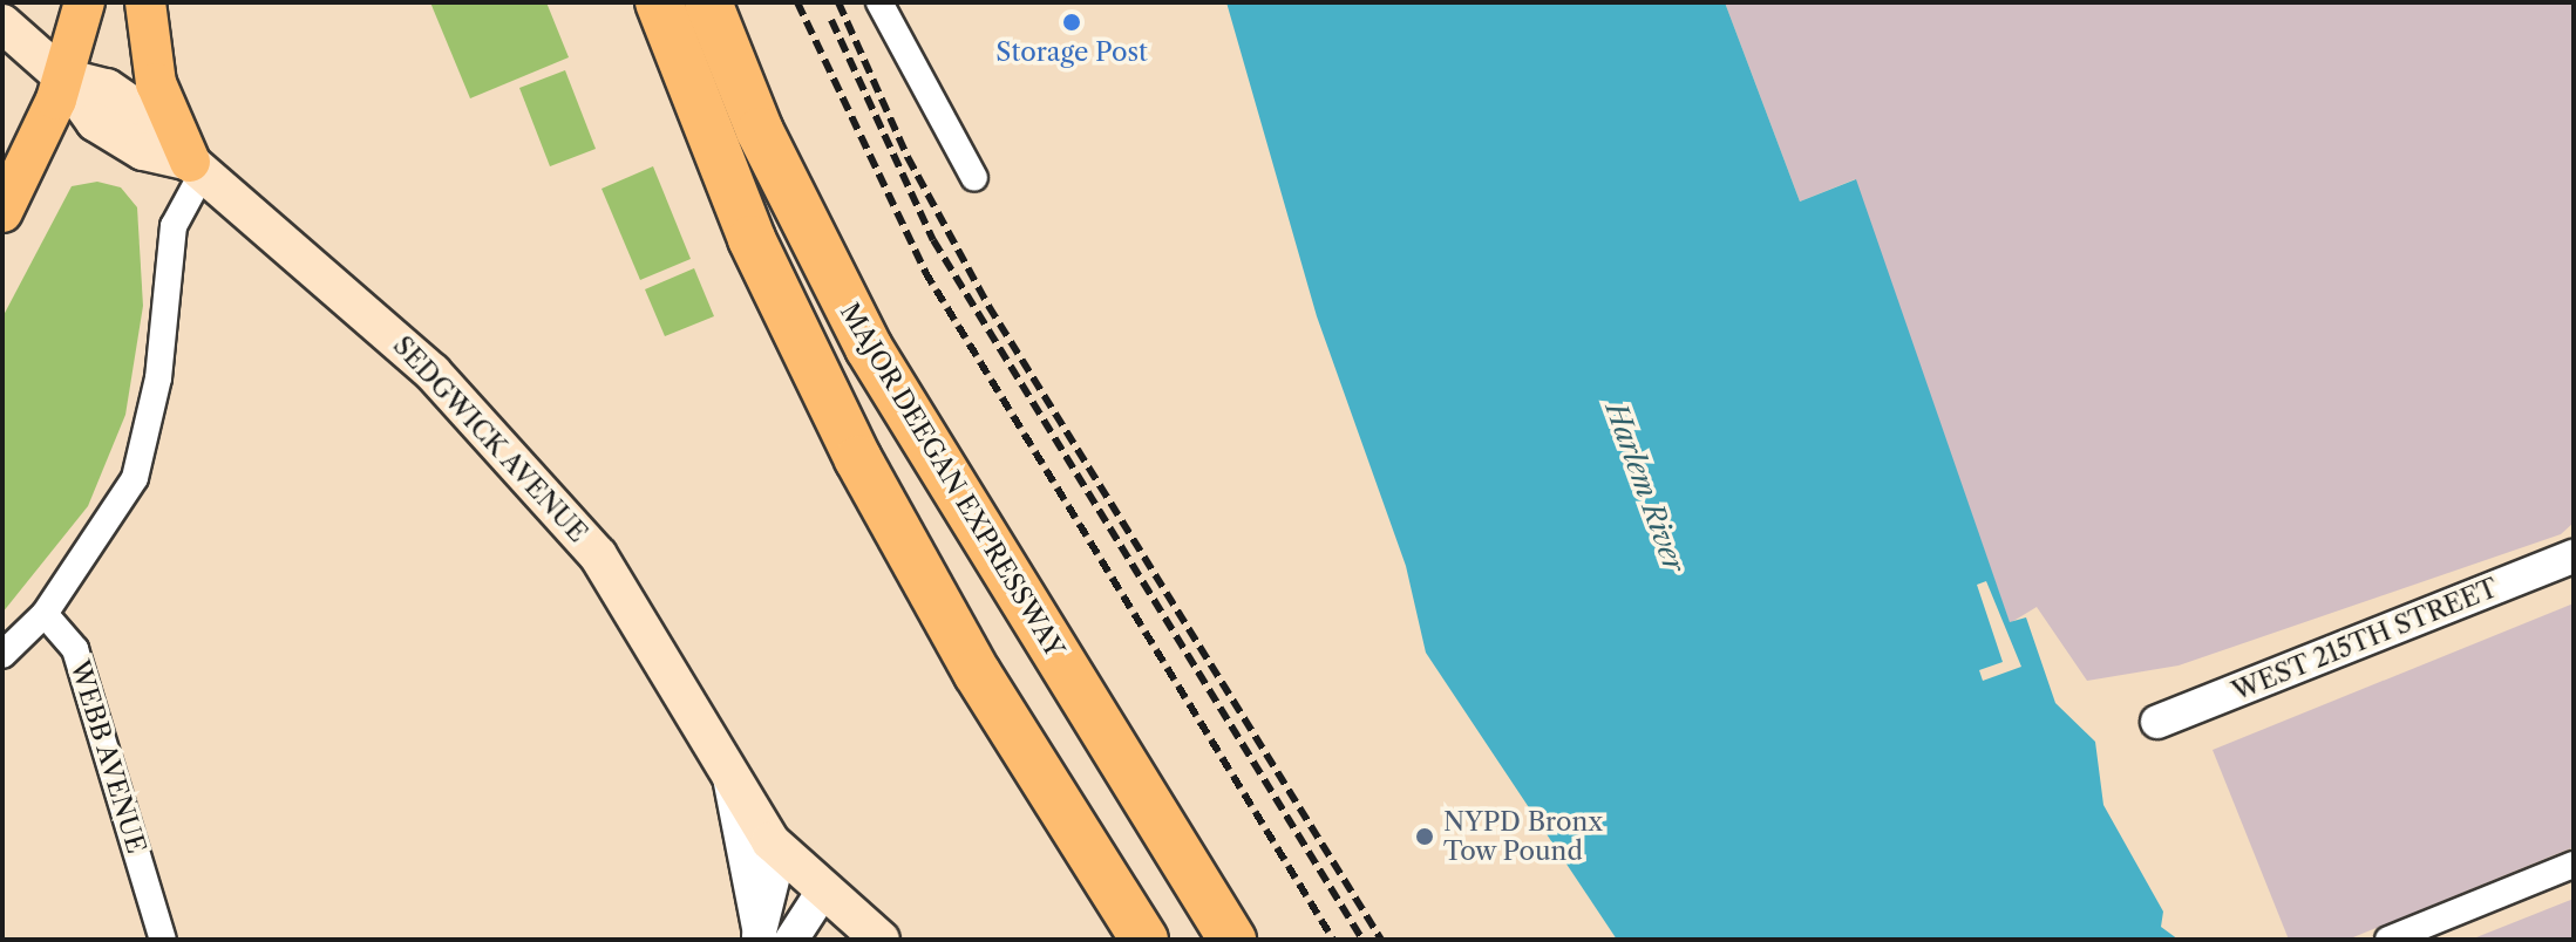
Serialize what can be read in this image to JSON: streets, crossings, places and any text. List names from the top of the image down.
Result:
{
  "streets": {
    "highway": ["MAJOR DEEGAN EXPRESSWAY"],
    "main road": ["SEDGWICK AVENUE"],
    "street": ["WEST 215TH STREET", "WEBB AVENUE"]
  },
  "water": ["Harlem River"],
  "places": ["Storage Post", "NYPD Bronx Tow Pound"]
}
